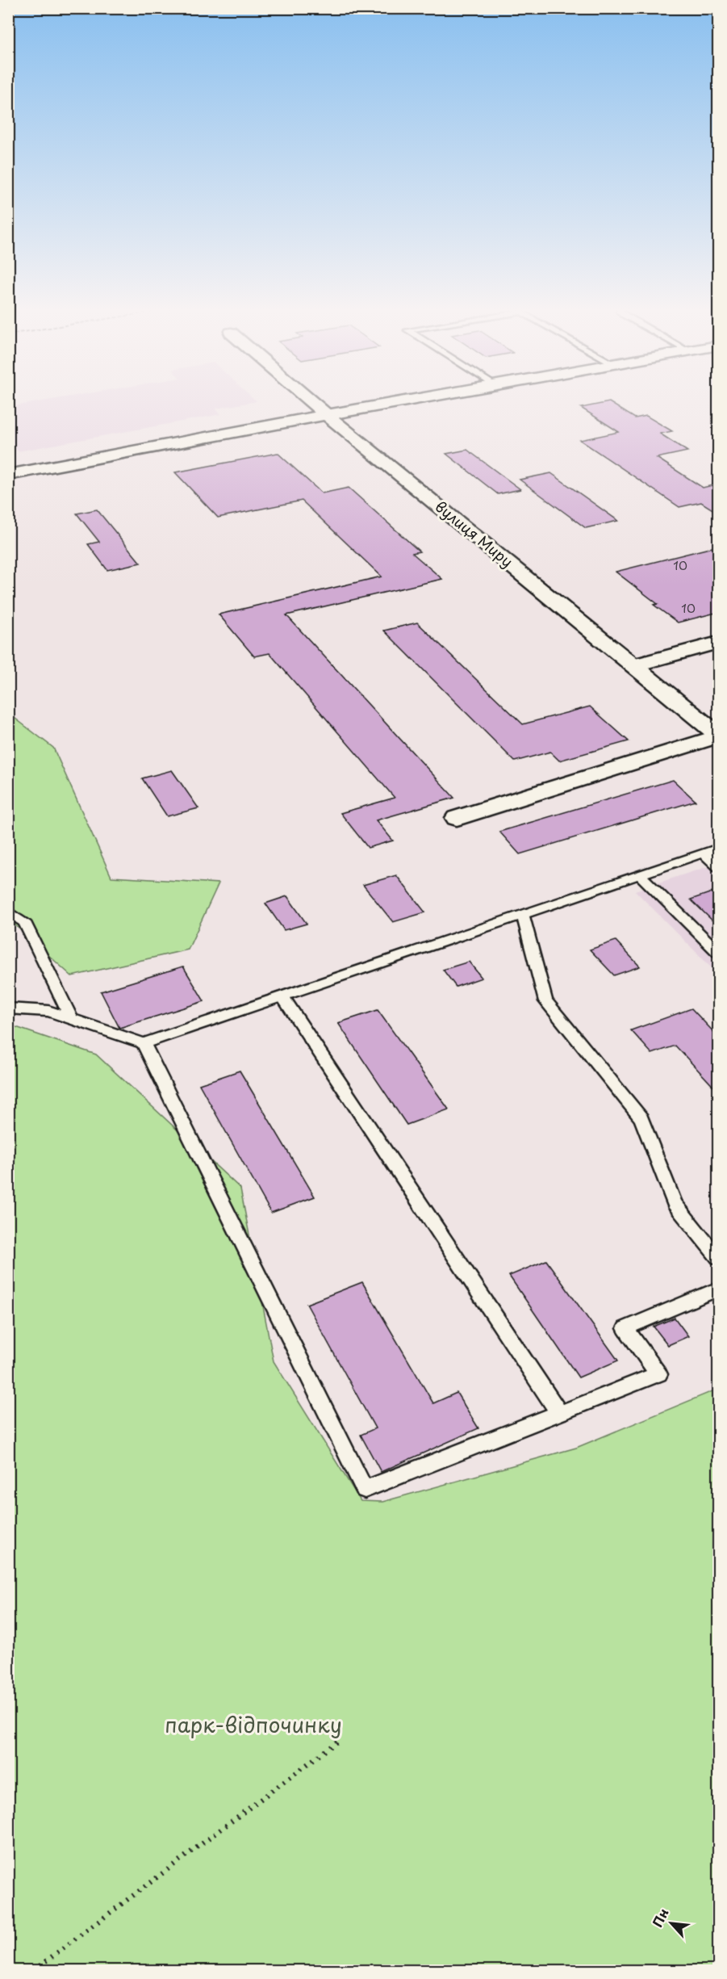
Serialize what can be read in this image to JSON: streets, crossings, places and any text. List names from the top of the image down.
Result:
{
  "streets": {
    "street": ["вулиця Миру"]
  },
  "parks": ["парк-відпочинку"],
  "house_numbers": ["10", "10"],
  "north": "top left"
}
